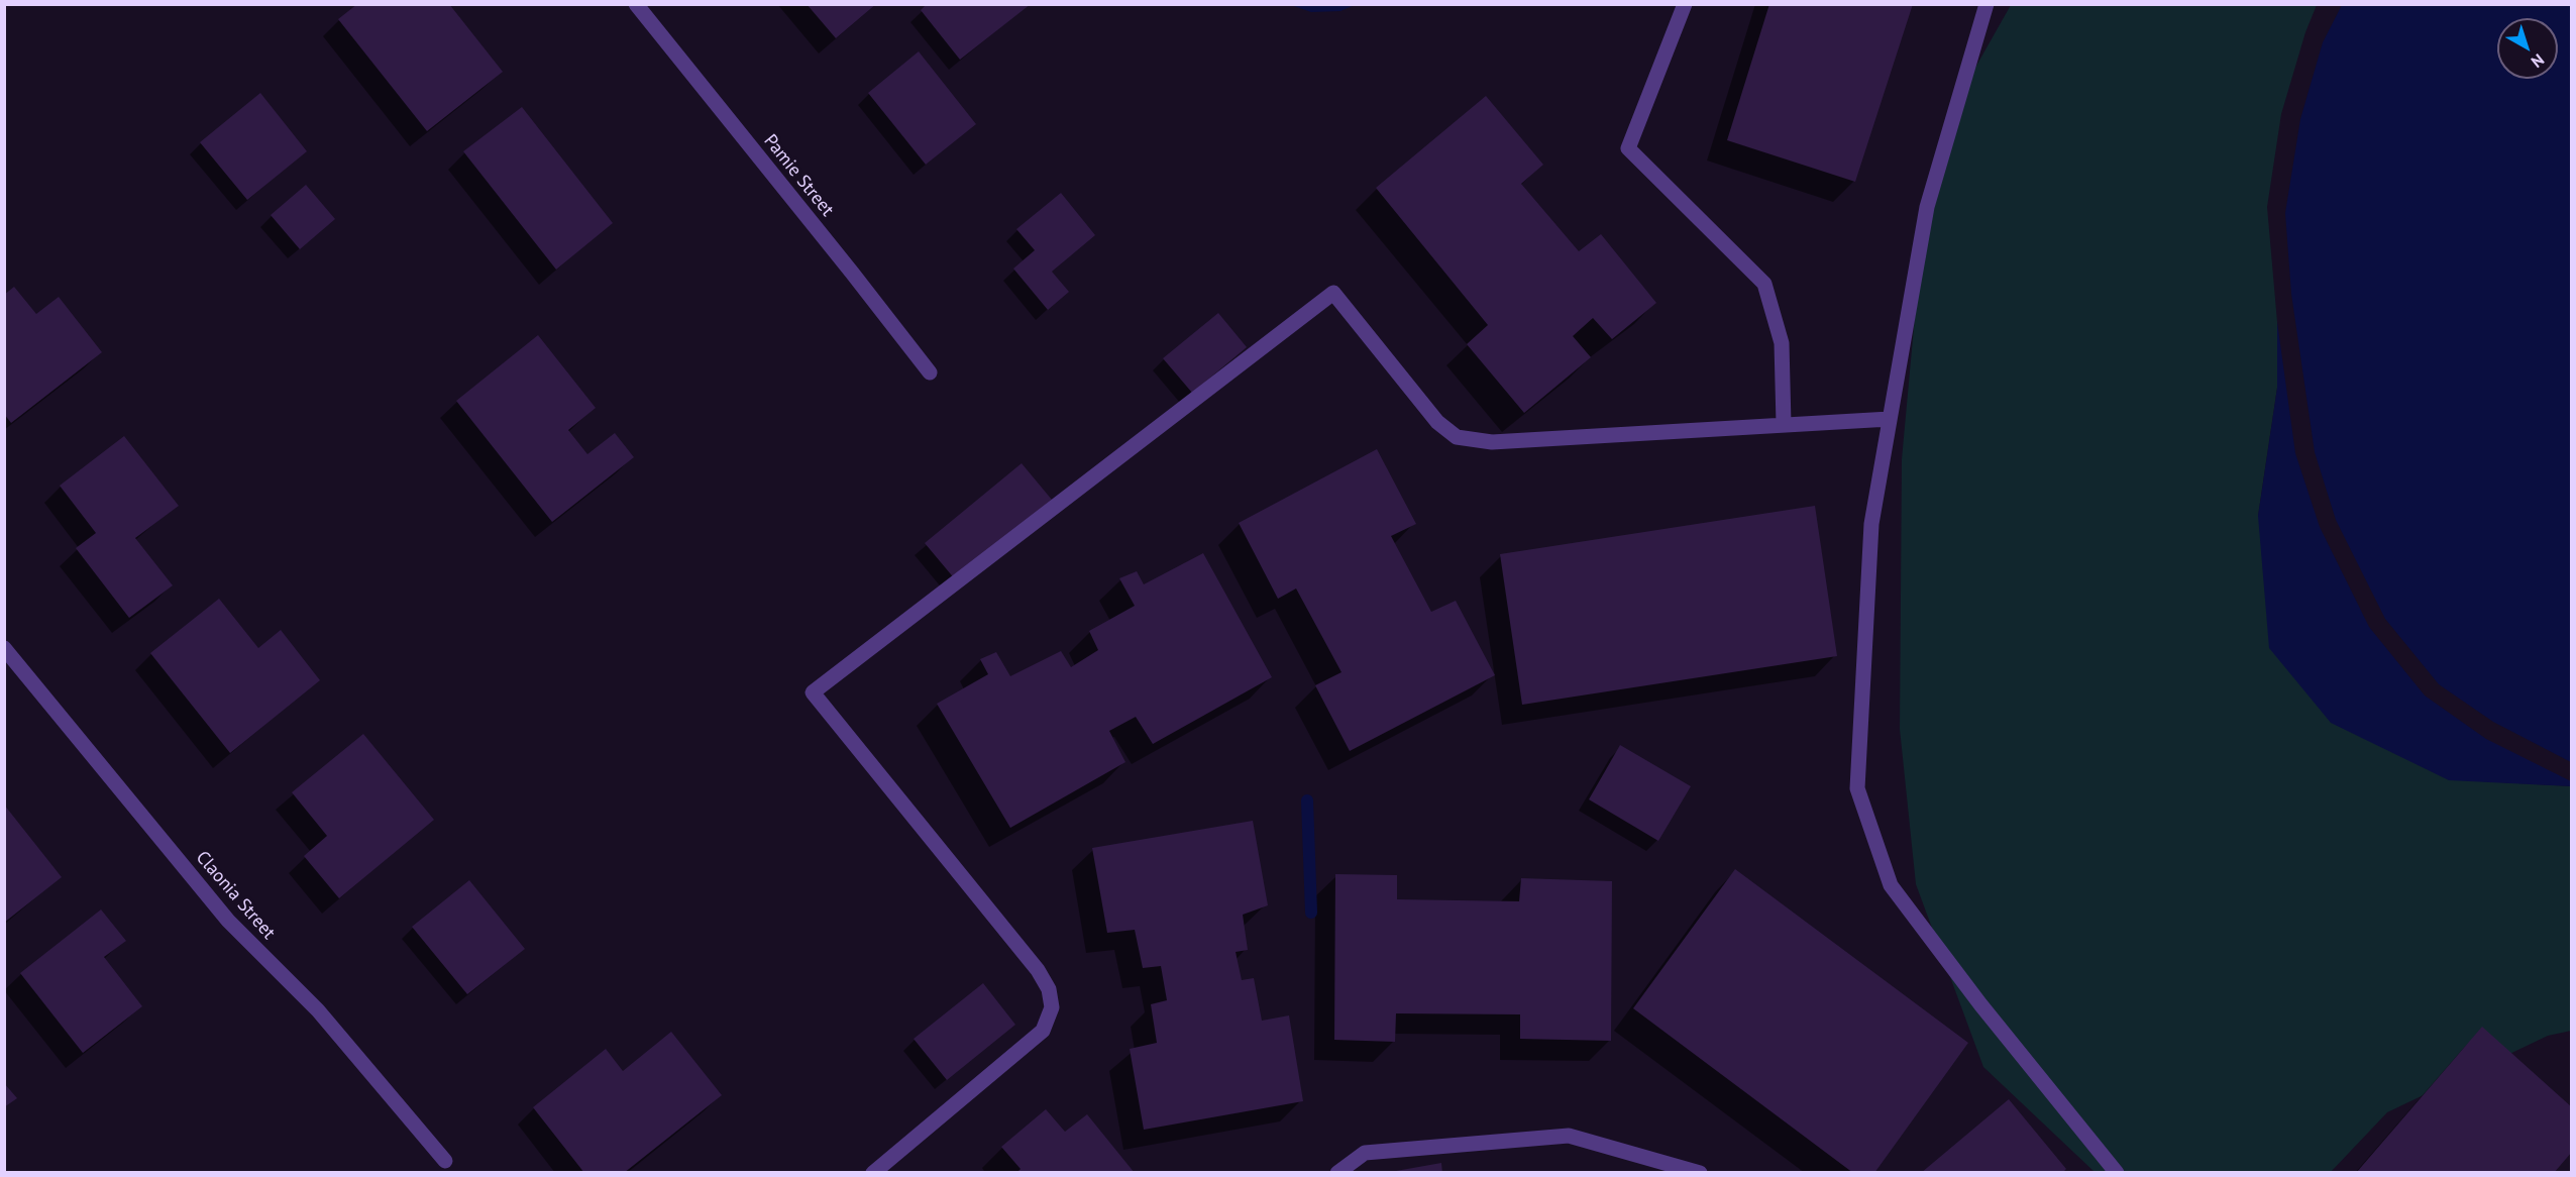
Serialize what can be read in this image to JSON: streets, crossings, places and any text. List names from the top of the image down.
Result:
{
  "streets": {
    "street": ["Pamie Street", "Claonia Street"]
  },
  "north": "bottom right"
}
